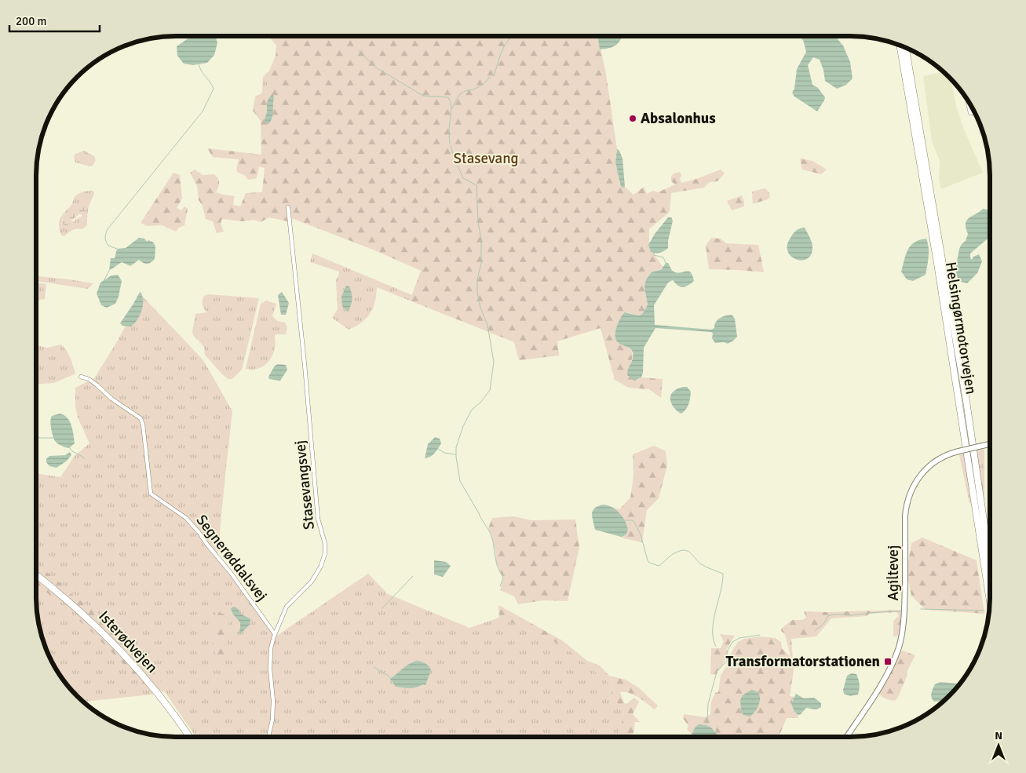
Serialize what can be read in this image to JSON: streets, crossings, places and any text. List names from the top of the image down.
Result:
{
  "streets": {
    "highway": ["Helsingørmotorvejen", "Isterødvejen"],
    "street": ["Stasevangsvej", "Segnerøddalsvej", "Agiltevej"]
  },
  "crossings": [
    ["Stasevangsvej", "Segnerøddalsvej"]
  ],
  "parks": ["Stasevang"],
  "places": {
    "other": ["Absalonhus"],
    "transit": ["Transformatorstationen"]
  },
  "scale_bar": "200 m",
  "north": "top"
}
